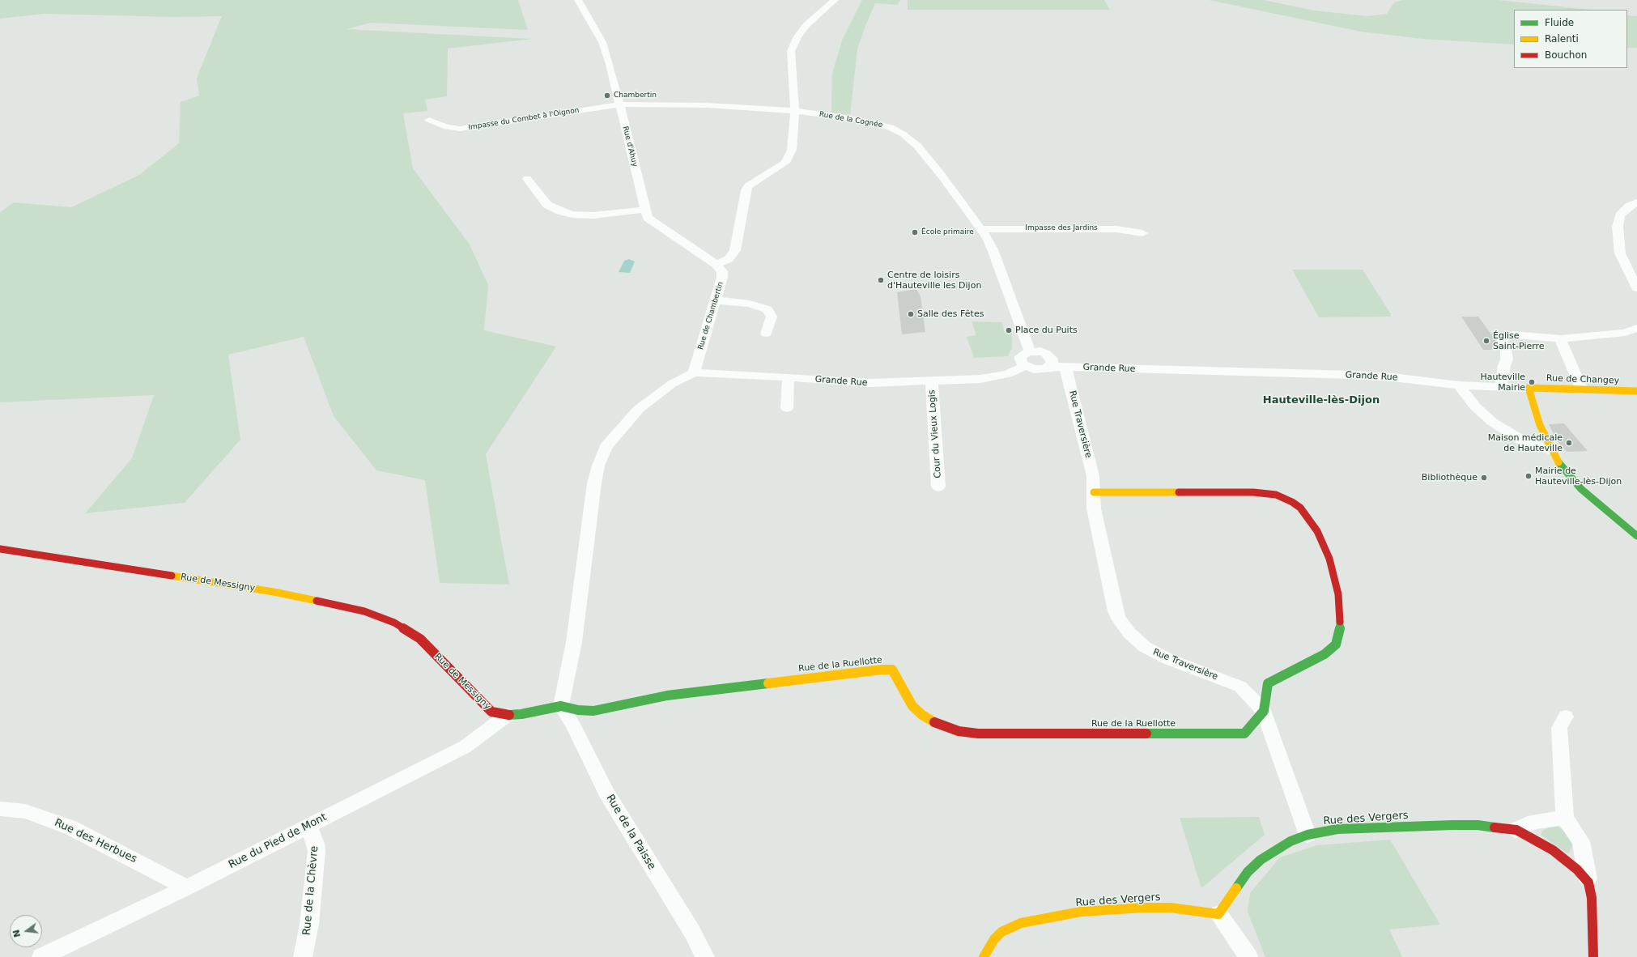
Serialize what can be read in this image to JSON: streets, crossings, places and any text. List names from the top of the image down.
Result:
{
  "streets": {
    "street": [
      "Impasse du Combet à l'Oignon",
      "Rue de la Cognée",
      "Rue d'Ahuy",
      "Impasse des Jardins",
      "Rue de Chambertin",
      "Grande Rue",
      "Rue de Changey",
      "Rue Traversière",
      "Cour du Vieux Logis",
      "Rue de Messigny",
      "Rue de la Ruellotte",
      "Rue des Vergers",
      "Rue de la Paisse",
      "Rue des Herbues",
      "Rue du Pied de Mont",
      "Rue de la Chèvre"
    ]
  },
  "crossings": [
    ["Impasse du Combet à l'Oignon", "Rue de la Cognée"],
    ["Impasse du Combet à l'Oignon", "Rue d'Ahuy"],
    ["Rue de la Cognée", "Rue d'Ahuy"],
    ["Rue de la Cognée", "Impasse des Jardins"],
    ["Rue d'Ahuy", "Rue de Chambertin"],
    ["Rue de Chambertin", "Grande Rue"],
    ["Grande Rue", "Rue de Changey"],
    ["Grande Rue", "Rue Traversière"],
    ["Grande Rue", "Cour du Vieux Logis"],
    ["Rue Traversière", "Rue de la Ruellotte"],
    ["Rue Traversière", "Rue des Vergers"],
    ["Rue de Messigny", "Rue de la Ruellotte"],
    ["Rue de Messigny", "Rue de la Paisse"],
    ["Rue de Messigny", "Rue du Pied de Mont"],
    ["Rue de la Ruellotte", "Rue de la Paisse"],
    ["Rue des Herbues", "Rue du Pied de Mont"],
    ["Rue du Pied de Mont", "Rue de la Chèvre"]
  ],
  "districts": ["Hauteville-lès-Dijon"],
  "places": [
    "Chambertin",
    "École primaire",
    "Centre de loisirs d'Hauteville les Dijon",
    "Salle des Fêtes",
    "Place du Puits",
    "Église Saint-Pierre",
    "Hauteville Mairie",
    "Maison médicale de Hauteville",
    "Mairie de Hauteville-lès-Dijon",
    "Bibliothèque"
  ],
  "legend": ["Fluide", "Ralenti", "Bouchon"],
  "north": "left"
}
